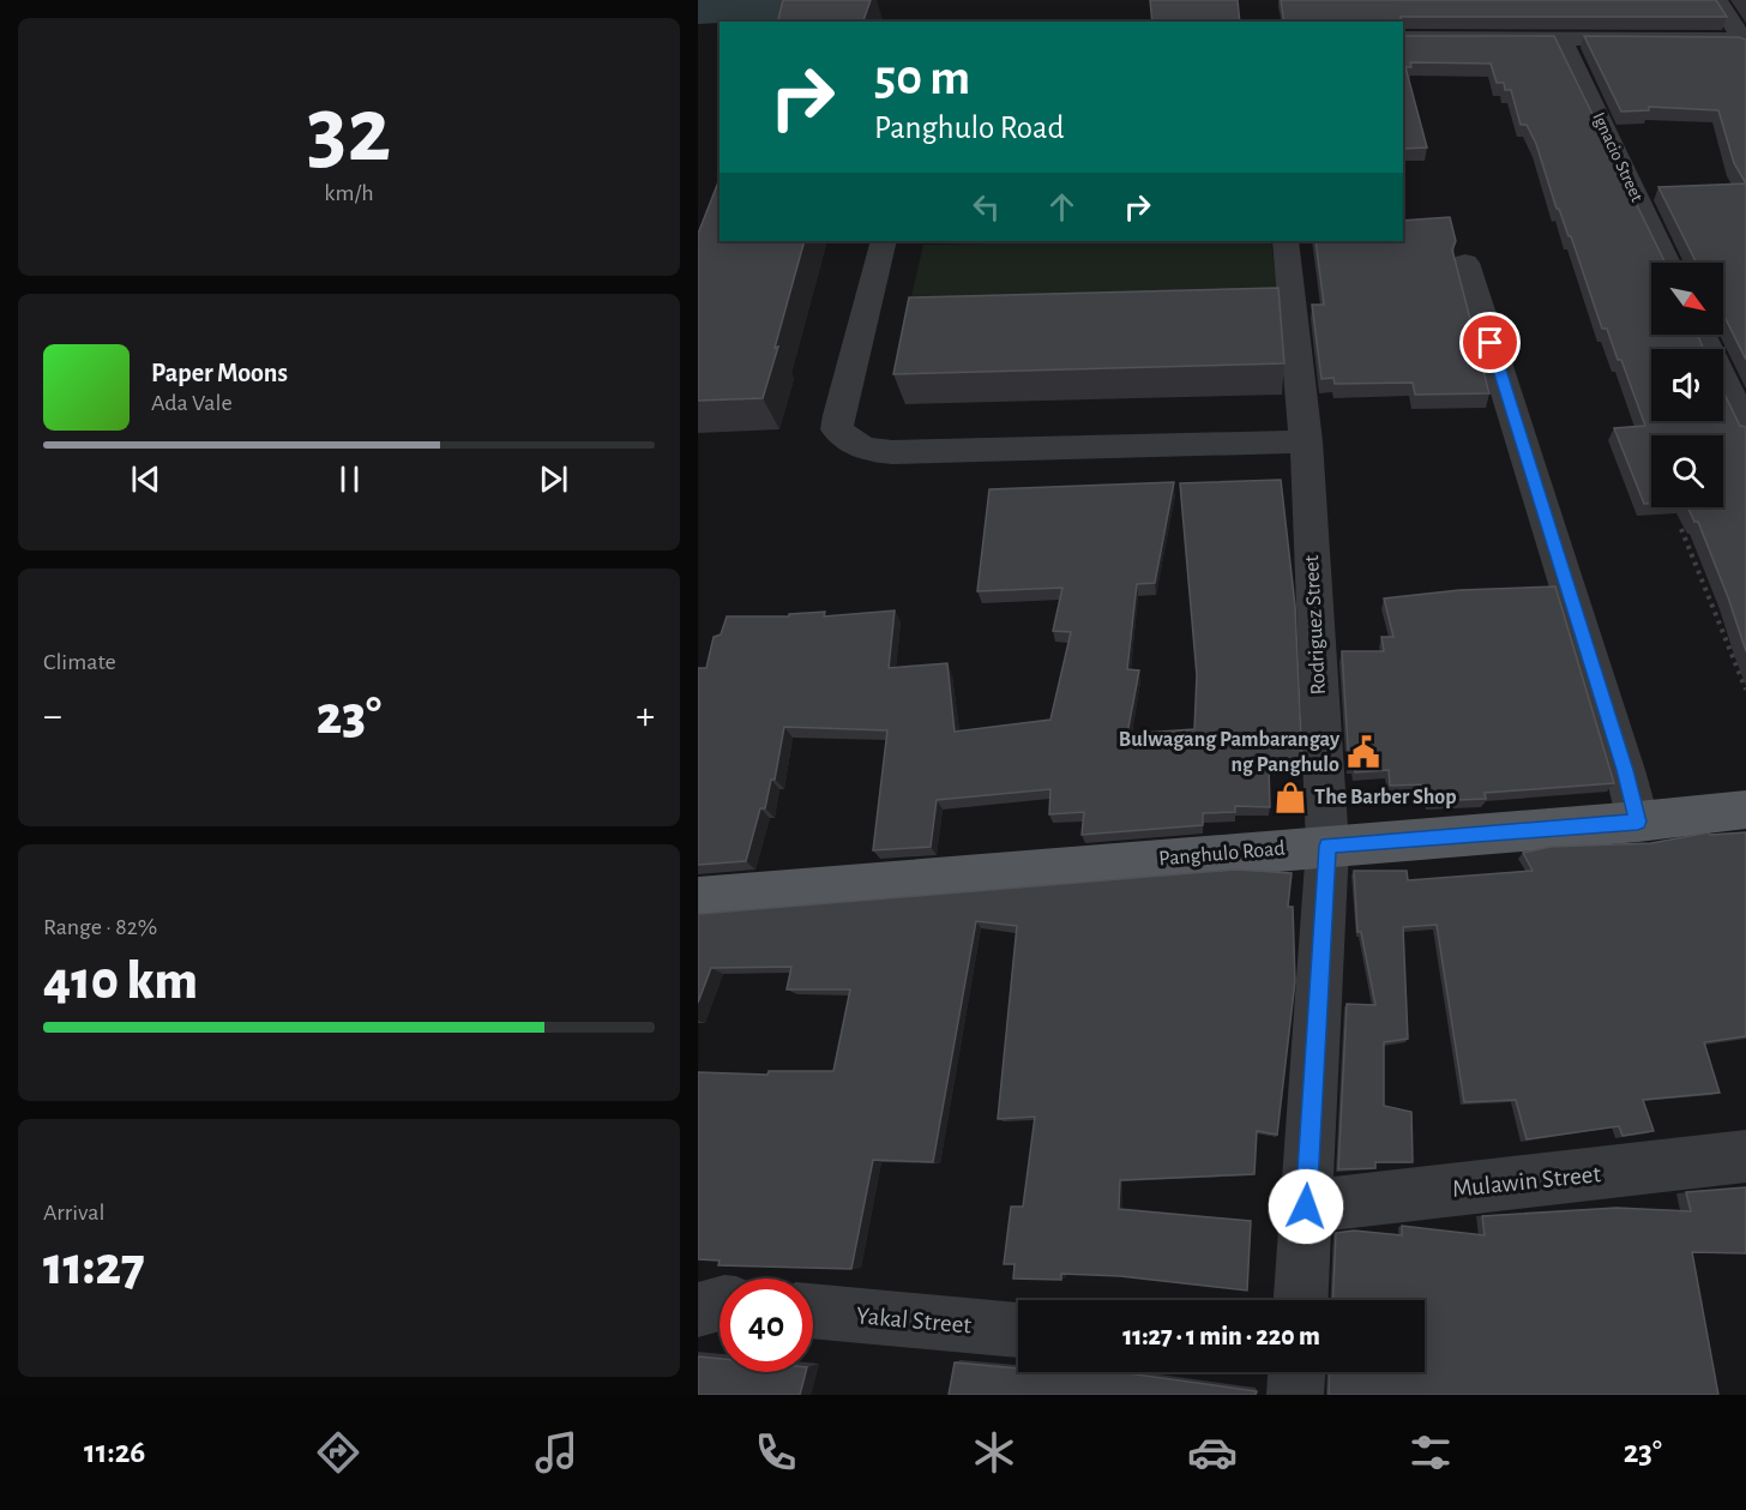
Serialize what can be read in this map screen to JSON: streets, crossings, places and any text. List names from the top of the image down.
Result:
{
  "streets": {
    "main road": ["Panghulo Road"],
    "street": [
      "Ignacio Street",
      "Rodriguez Street",
      "Mulawin Street",
      "Yakal Street"
    ]
  },
  "crossings": [
    ["Rodriguez Street", "Panghulo Road"],
    ["Rodriguez Street", "Mulawin Street"]
  ],
  "places": {
    "public building": ["Bulwagang Pambarangay ng Panghulo"],
    "shop": ["The Barber Shop"]
  },
  "north": "bottom right",
  "page": {
    "tile": [
      ["32", "km/h"],
      "Climate",
      ["Range · 82%", "410 km"],
      ["Arrival", "11:27"]
    ],
    "turn": ["50 m", "Panghulo Road"],
    "song": ["Paper Moons", "Ada Vale"],
    "heat": ["−", "23°", "+"],
    "limit": "40",
    "trip": "11:27 · 1 min · 220 m",
    "tabs": ["11:26", "23°"]
  }
}
